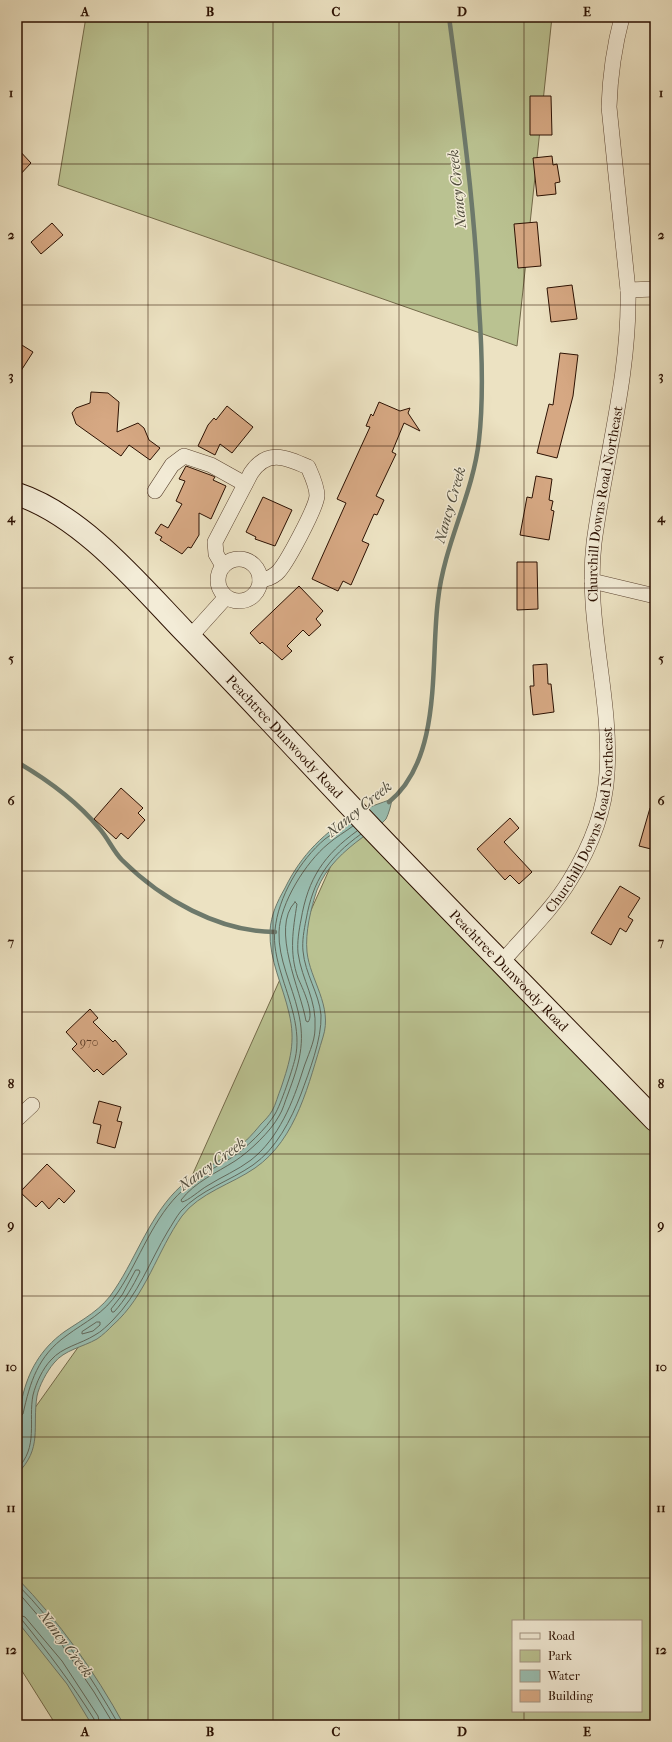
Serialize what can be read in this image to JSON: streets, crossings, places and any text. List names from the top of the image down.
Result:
{
  "streets": {
    "main road": ["Peachtree Dunwoody Road"],
    "street": ["Churchill Downs Road Northeast"]
  },
  "crossings": [
    ["Churchill Downs Road Northeast", "Peachtree Dunwoody Road"]
  ],
  "water": ["Nancy Creek"],
  "house_numbers": ["970"],
  "legend": [
    "Road",
    "Park",
    "Water",
    "Building"
  ],
  "grid": {
    "columns": [
      "A",
      "B",
      "C",
      "D",
      "E"
    ],
    "rows": [
      "1",
      "2",
      "3",
      "4",
      "5",
      "6",
      "7",
      "8",
      "9",
      "10",
      "11",
      "12"
    ]
  }
}
